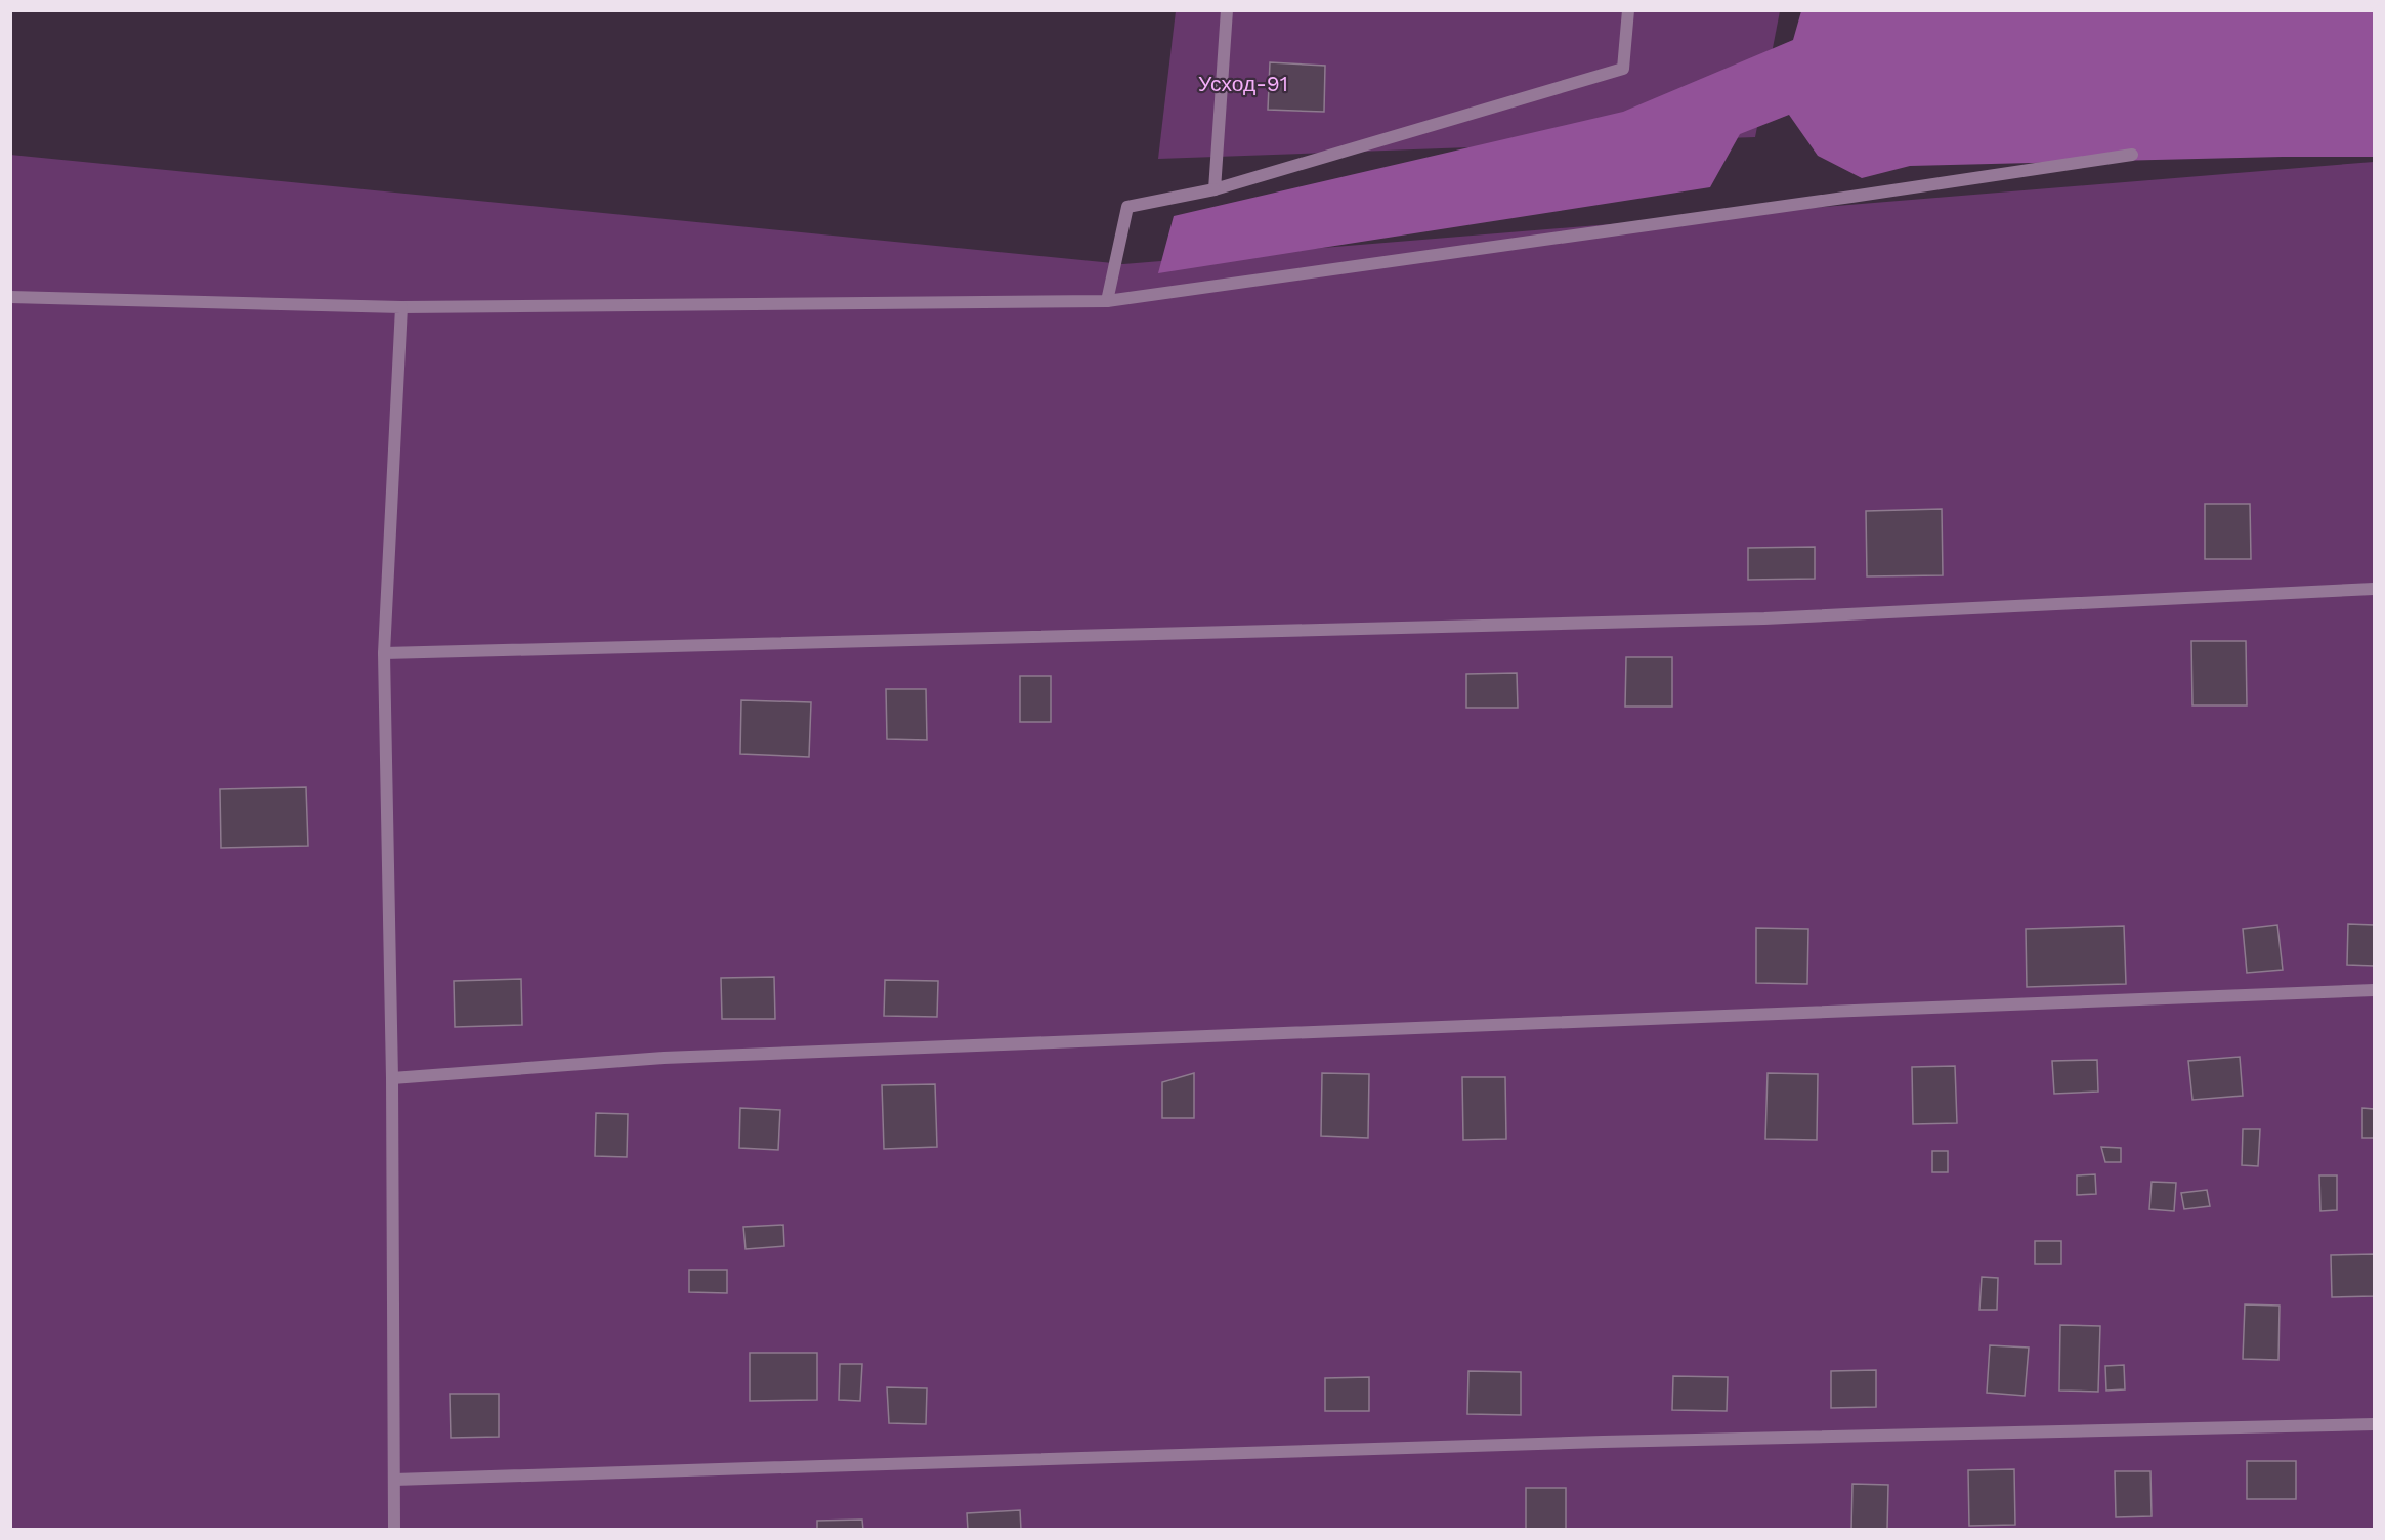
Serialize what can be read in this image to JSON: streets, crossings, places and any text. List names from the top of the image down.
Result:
{
  "parks": ["Усход-91"]
}
